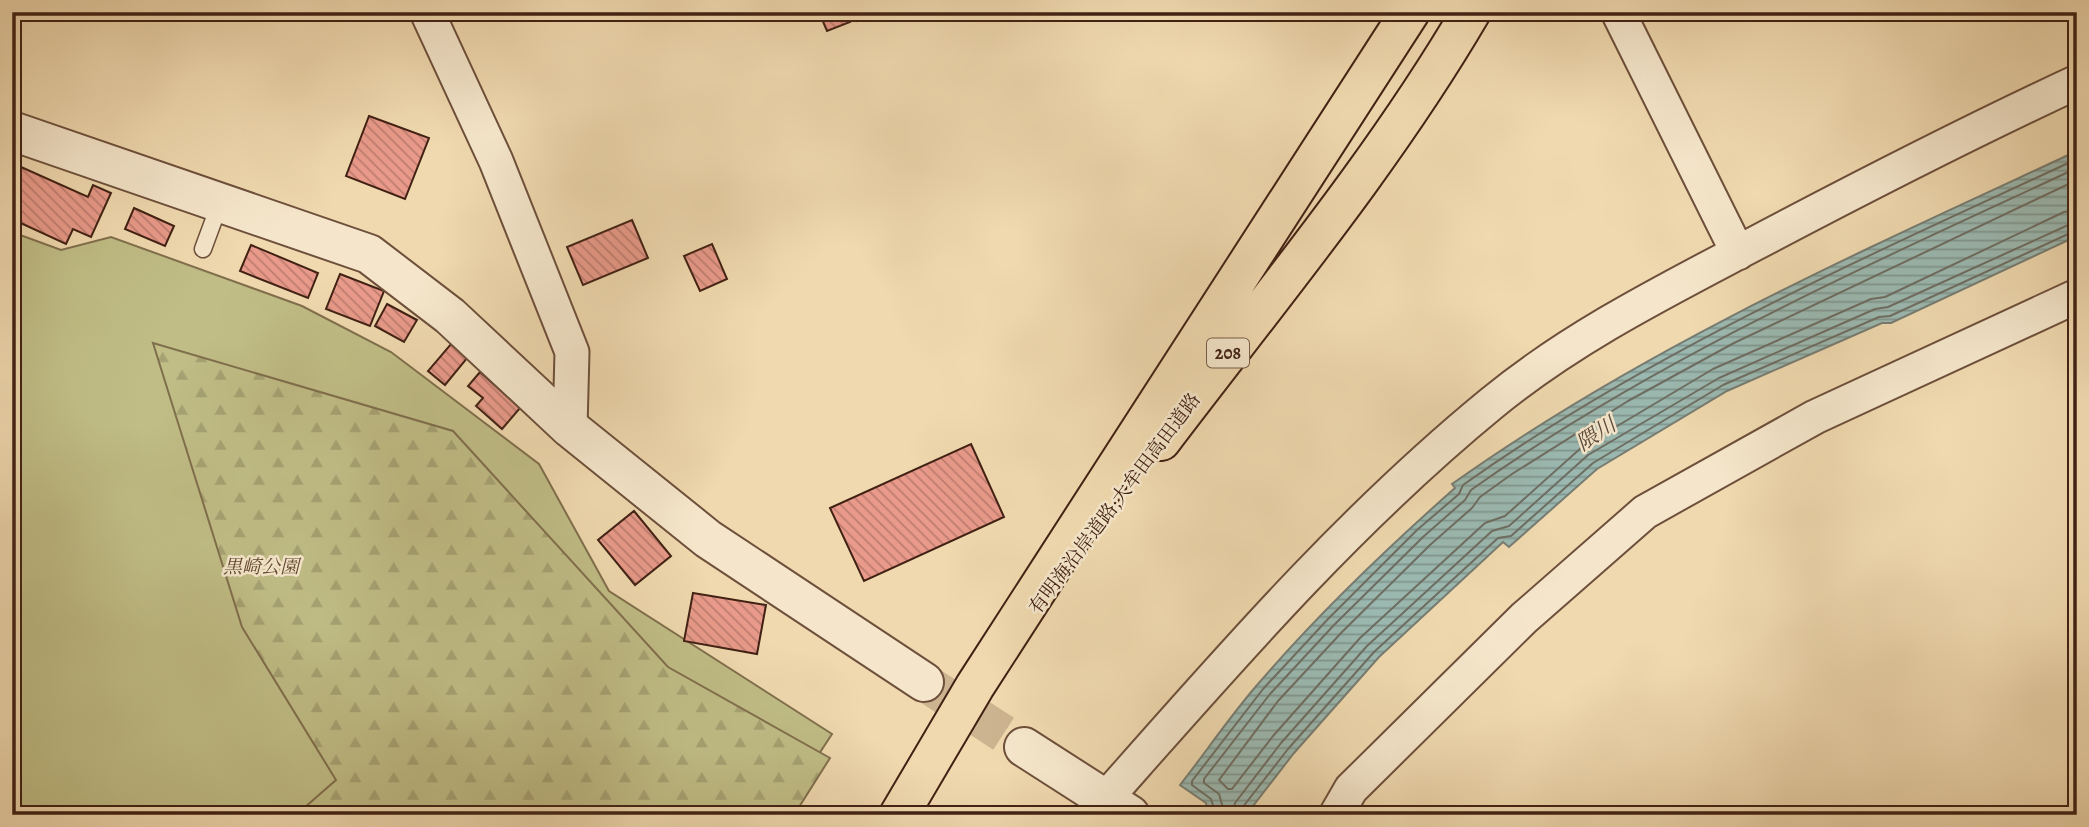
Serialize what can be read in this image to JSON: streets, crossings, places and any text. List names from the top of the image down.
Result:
{
  "streets": {
    "highway": ["208", "有明海沿岸道路;大牟田高田道路"]
  },
  "water": ["隈川"],
  "parks": ["黒崎公園"]
}
